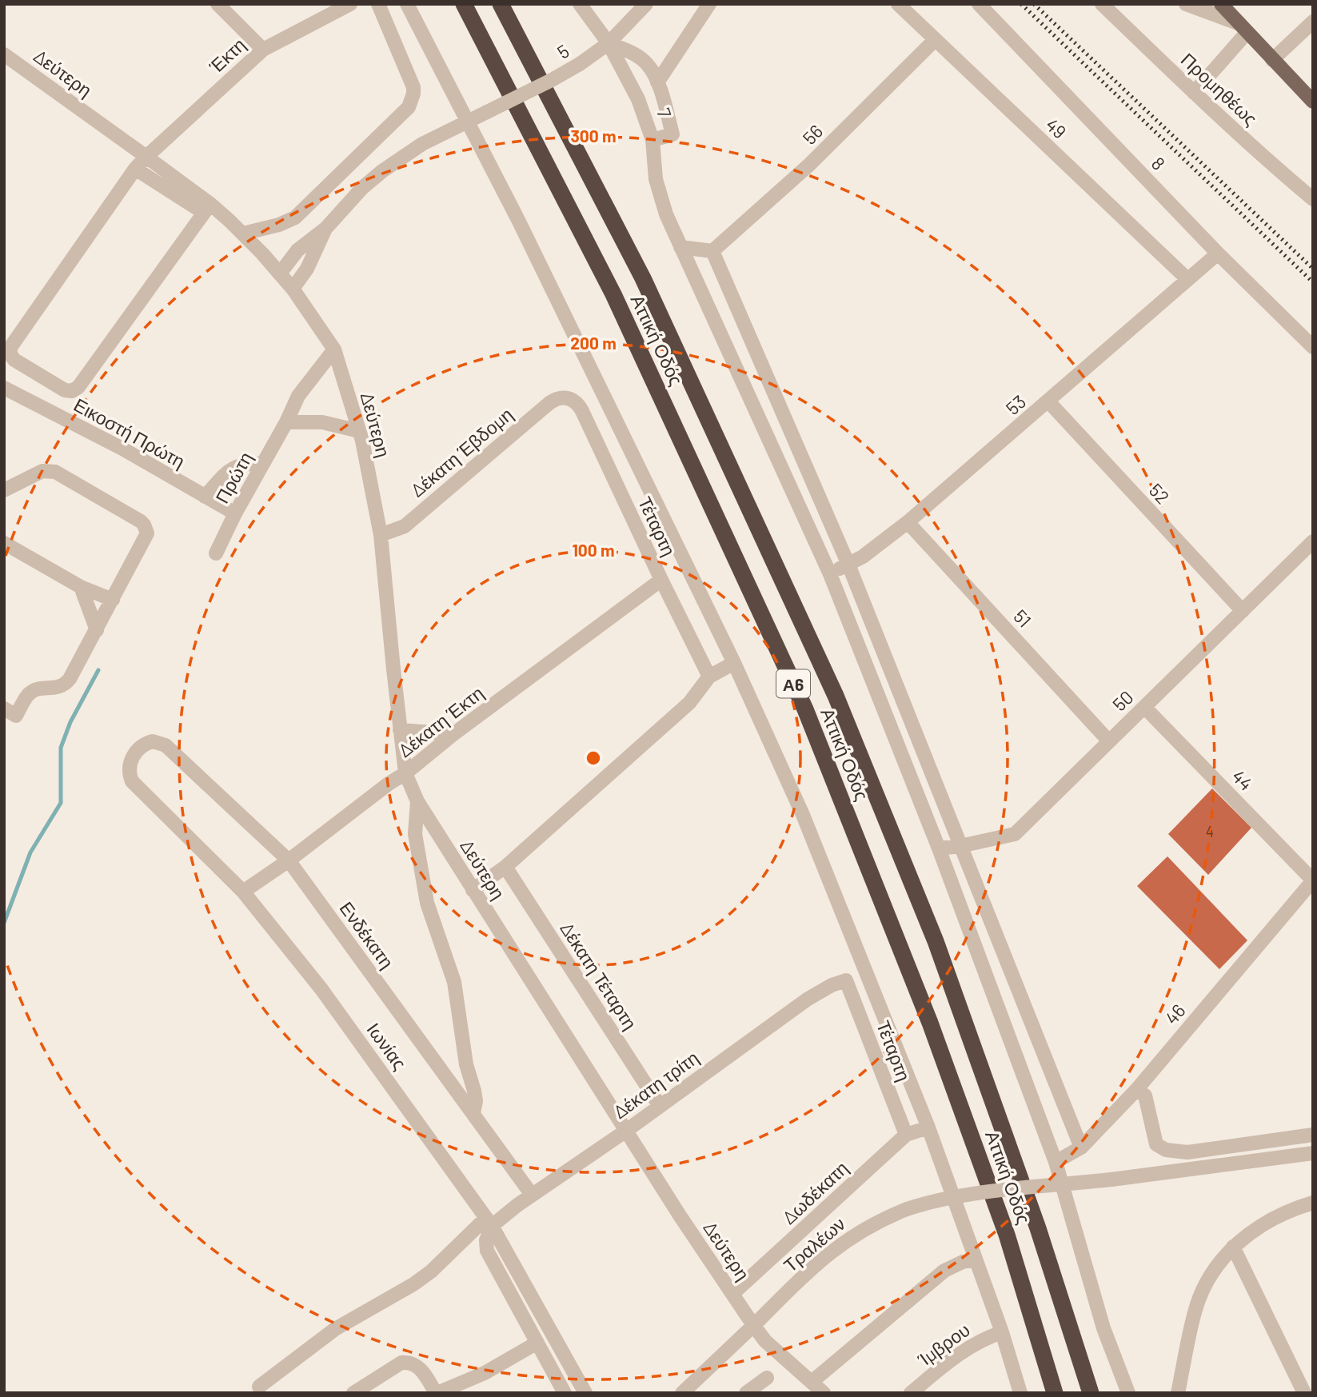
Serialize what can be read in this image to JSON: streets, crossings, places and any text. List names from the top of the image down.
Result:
{
  "streets": {
    "highway": ["Αττική Οδός", "Α6"],
    "street": [
      "5",
      "Έκτη",
      "Δεύτερη",
      "Προμηθέως",
      "7",
      "49",
      "56",
      "8",
      "53",
      "Εικοστή Πρώτη",
      "Δέκατη Έβδομη",
      "Πρώτη",
      "52",
      "Τέταρτη",
      "51",
      "50",
      "Δέκατη Έκτη",
      "44",
      "Ενδέκατη",
      "Δέκατη Τέταρτη",
      "46",
      "Ιωνίας",
      "Δέκατη τρίτη",
      "Δωδέκατη",
      "Τραλέων",
      "Ίμβρου"
    ]
  },
  "crossings": [
    ["5", "7"],
    ["Έκτη", "Δεύτερη"],
    ["Δεύτερη", "Δέκατη Έβδομη"],
    ["Δεύτερη", "Πρώτη"],
    ["Δεύτερη", "Δέκατη Έκτη"],
    ["Δεύτερη", "Δέκατη τρίτη"],
    ["Δεύτερη", "Δωδέκατη"],
    ["Δεύτερη", "Τραλέων"],
    ["7", "53"],
    ["7", "50"],
    ["7", "46"],
    ["49", "56"],
    ["49", "53"],
    ["8", "53"],
    ["53", "52"],
    ["53", "51"],
    ["Εικοστή Πρώτη", "Πρώτη"],
    ["Δέκατη Έβδομη", "Τέταρτη"],
    ["52", "50"],
    ["Τέταρτη", "Δέκατη Έκτη"],
    ["Τέταρτη", "Δέκατη τρίτη"],
    ["Τέταρτη", "Δωδέκατη"],
    ["51", "50"],
    ["50", "44"],
    ["Δέκατη Έκτη", "Ενδέκατη"],
    ["Δέκατη Έκτη", "Ιωνίας"],
    ["44", "46"],
    ["Ενδέκατη", "Ιωνίας"],
    ["Ενδέκατη", "Δέκατη τρίτη"],
    ["Δέκατη Τέταρτη", "Δέκατη τρίτη"],
    ["Ιωνίας", "Δέκατη τρίτη"]
  ],
  "house_numbers": ["4"],
  "rings": ["300 m", "200 m", "100 m"]
}
